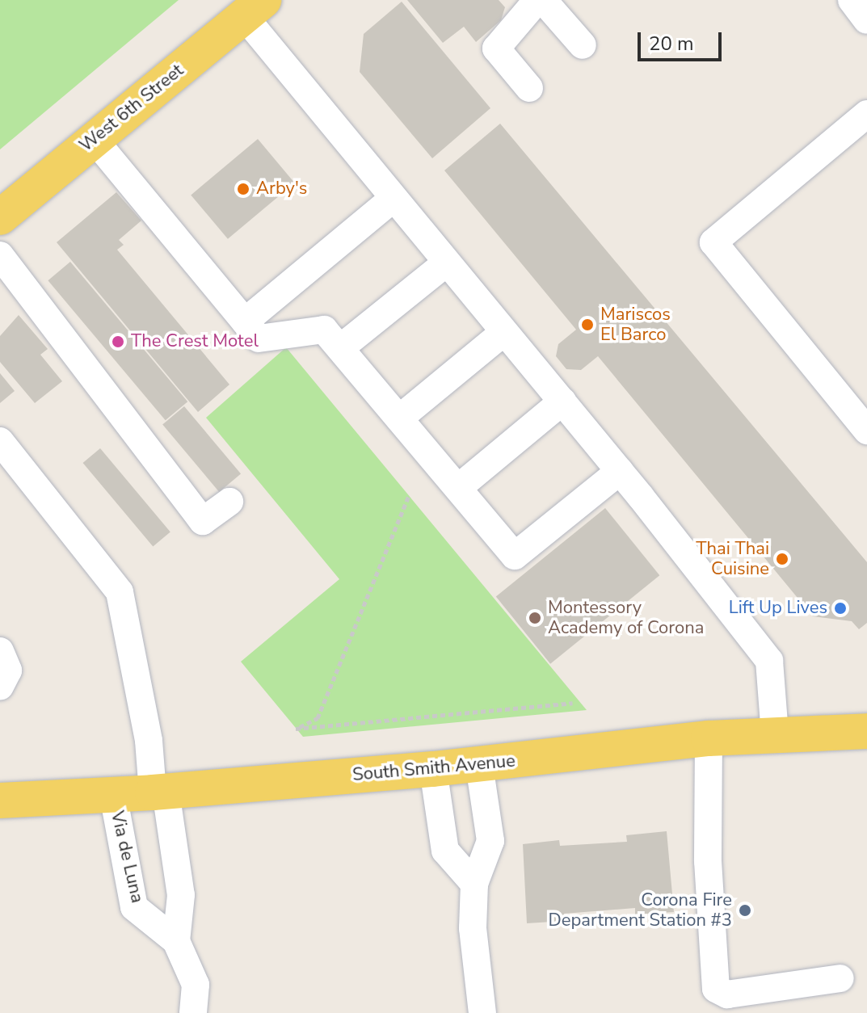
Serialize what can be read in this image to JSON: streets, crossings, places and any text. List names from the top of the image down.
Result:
{
  "streets": {
    "main road": ["West 6th Street", "South Smith Avenue"],
    "street": ["Via de Luna"]
  },
  "crossings": [
    ["South Smith Avenue", "Via de Luna"]
  ],
  "places": [
    "Arby's",
    "Mariscos El Barco",
    "The Crest Motel",
    "Thai Thai Cuisine",
    "Lift Up Lives",
    "Montessory Academy of Corona",
    "Corona Fire Department Station #3"
  ],
  "scale_bar": "20 m"
}
